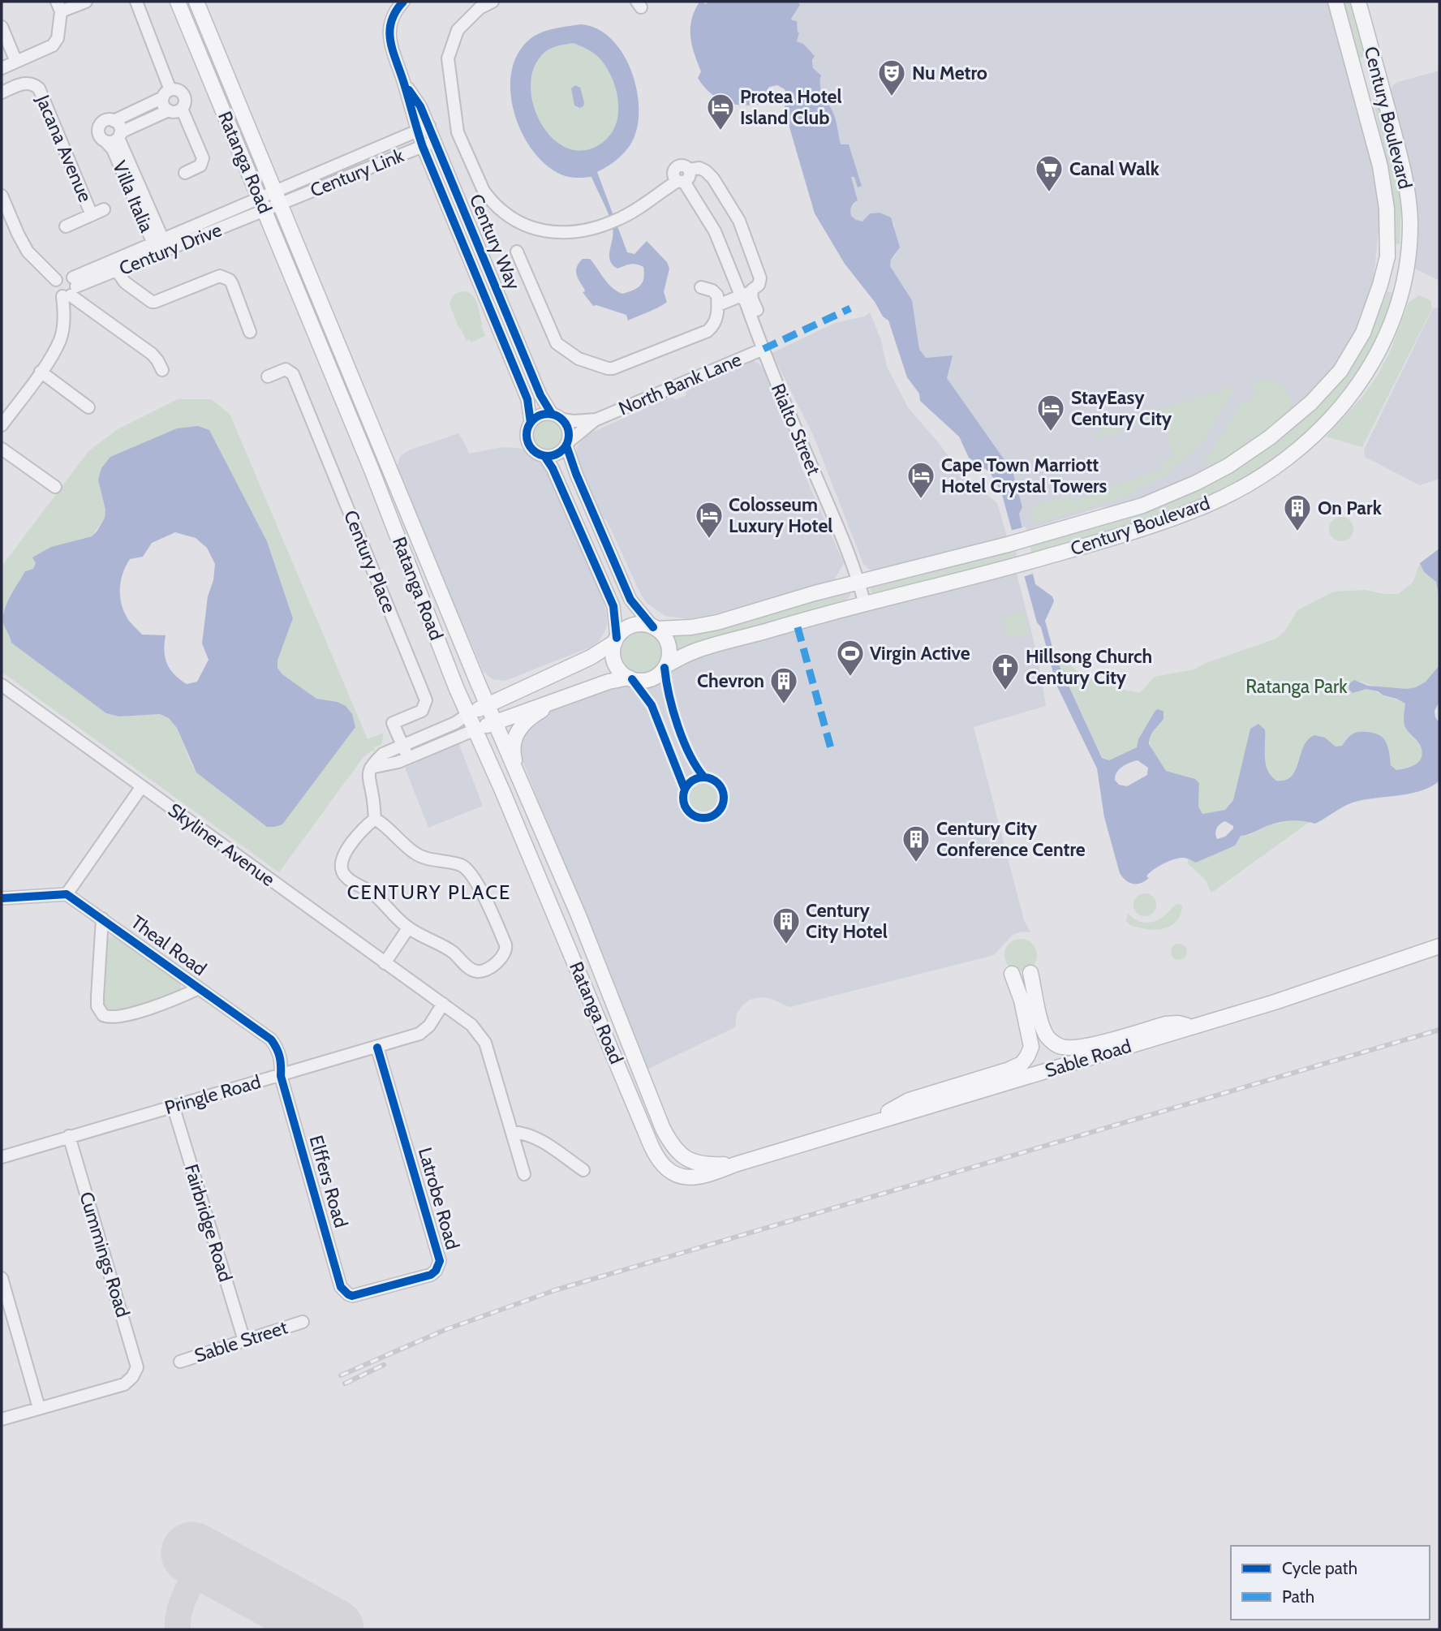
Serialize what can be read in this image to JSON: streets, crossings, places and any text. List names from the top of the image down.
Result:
{
  "streets": {
    "main road": ["Century Boulevard", "Ratanga Road", "Sable Road"],
    "street": [
      "Jacana Avenue",
      "Century Link",
      "Villa Italia",
      "Century Way",
      "Century Drive",
      "North Bank Lane",
      "Rialto Street",
      "Century Place",
      "Skyliner Avenue",
      "Theal Road",
      "Pringle Road",
      "Elffers Road",
      "Latrobe Road",
      "Fairbridge Road",
      "Cummings Road",
      "Sable Street"
    ]
  },
  "crossings": [
    ["Century Boulevard", "Ratanga Road"],
    ["Century Boulevard", "Rialto Street"],
    ["Ratanga Road", "Century Link"],
    ["Ratanga Road", "Century Drive"],
    ["Ratanga Road", "Sable Road"],
    ["Century Link", "Century Way"],
    ["Century Link", "Century Drive"],
    ["Villa Italia", "Century Drive"],
    ["Century Way", "North Bank Lane"],
    ["North Bank Lane", "Rialto Street"],
    ["Skyliner Avenue", "Pringle Road"],
    ["Theal Road", "Pringle Road"],
    ["Theal Road", "Elffers Road"],
    ["Pringle Road", "Elffers Road"],
    ["Pringle Road", "Latrobe Road"],
    ["Pringle Road", "Fairbridge Road"],
    ["Pringle Road", "Cummings Road"],
    ["Elffers Road", "Latrobe Road"],
    ["Fairbridge Road", "Sable Street"]
  ],
  "districts": ["CENTURY PLACE"],
  "parks": ["Ratanga Park"],
  "places": {
    "theatre": ["Nu Metro"],
    "hotel": [
      "Protea Hotel Island Club",
      "StayEasy Century City",
      "Cape Town Marriott Hotel Crystal Towers",
      "Colosseum Luxury Hotel"
    ],
    "supermarket": ["Canal Walk"],
    "building": [
      "On Park",
      "Chevron",
      "Century City Conference Centre",
      "Century City Hotel"
    ],
    "sports": ["Virgin Active"],
    "church": ["Hillsong Church Century City"]
  },
  "legend": ["Cycle path", "Path"]
}
